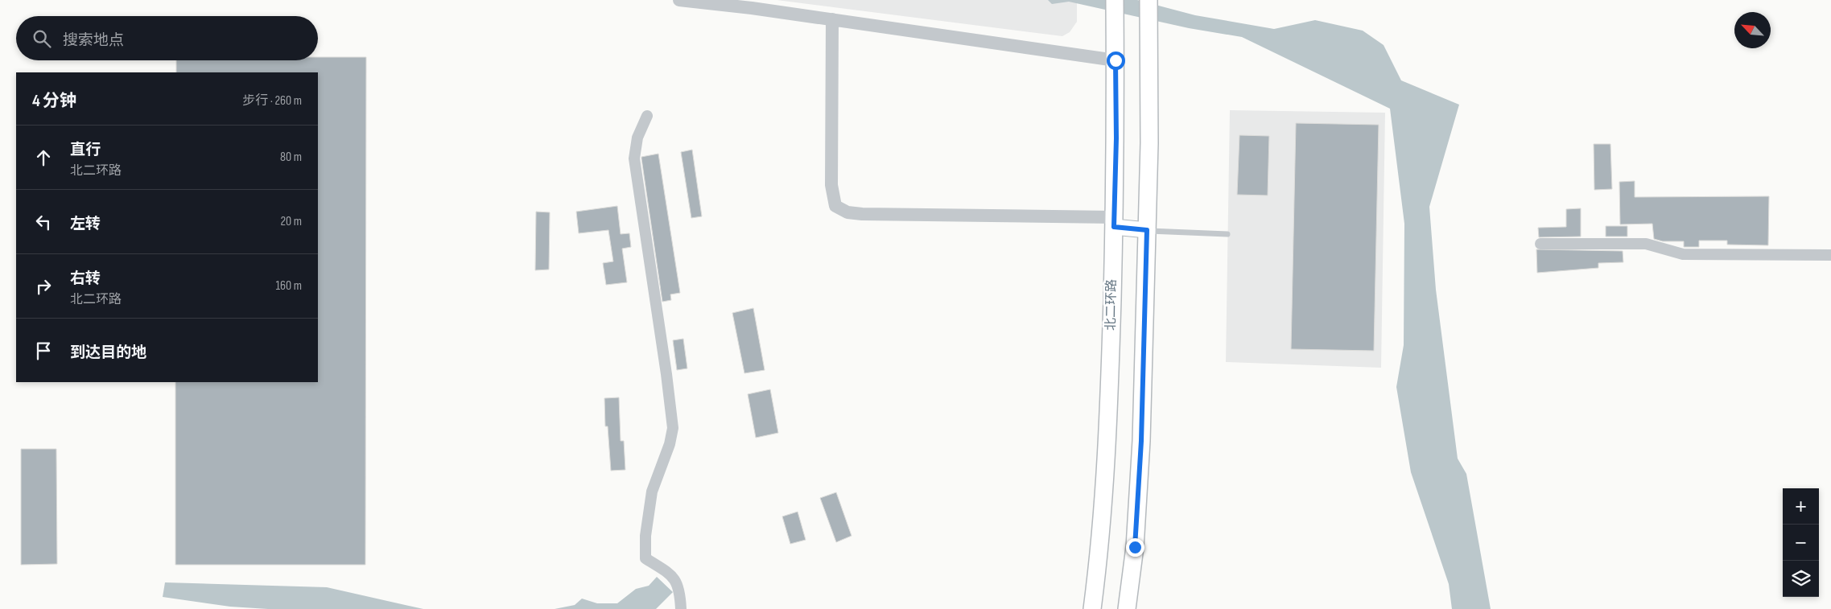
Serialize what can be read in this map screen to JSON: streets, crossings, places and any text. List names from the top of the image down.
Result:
{
  "streets": {
    "main road": ["北二环路"]
  },
  "north": "top left",
  "page": {
    "search": "搜索地点",
    "heading": ["4 分钟", "步行 · 260 m"],
    "list": [
      ["直行", "北二环路", "80 m"],
      ["左转", "20 m"],
      ["右转", "北二环路", "160 m"],
      "到达目的地"
    ],
    "map_buttons": ["+", "−"]
  }
}
